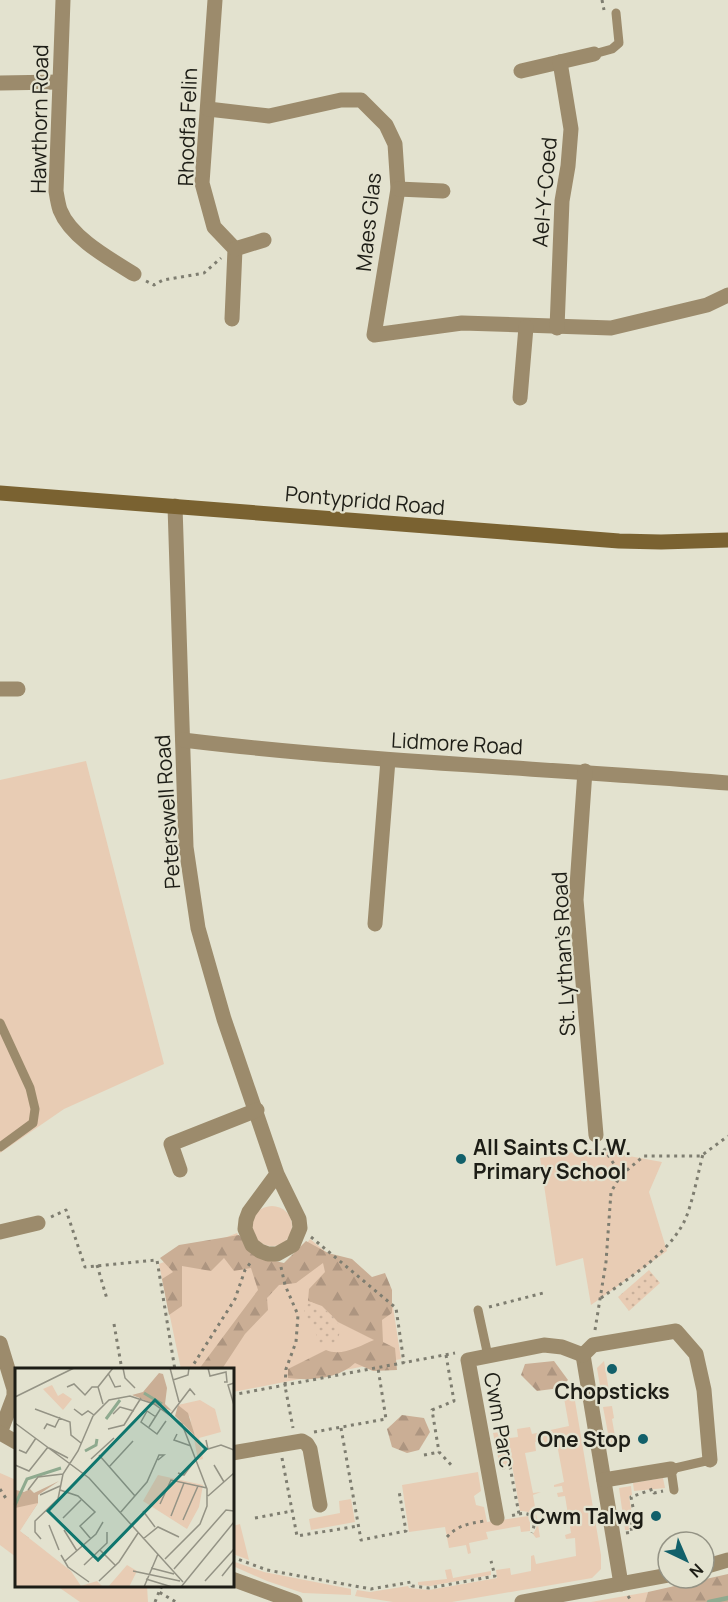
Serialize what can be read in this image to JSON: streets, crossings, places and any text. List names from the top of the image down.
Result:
{
  "streets": {
    "main road": ["Pontypridd Road"],
    "street": [
      "Hawthorn Road",
      "Rhodfa Felin",
      "Ael-Y-Coed",
      "Maes Glas",
      "Lidmore Road",
      "Peterswell Road",
      "St. Lythan's Road",
      "Cwm Parc"
    ]
  },
  "crossings": [
    ["Rhodfa Felin", "Maes Glas"],
    ["Pontypridd Road", "Peterswell Road"],
    ["Lidmore Road", "Peterswell Road"],
    ["Lidmore Road", "St. Lythan's Road"]
  ],
  "places": [
    "All Saints C.I.W. Primary School",
    "Chopsticks",
    "One Stop",
    "Cwm Talwg"
  ],
  "north": "bottom right"
}
